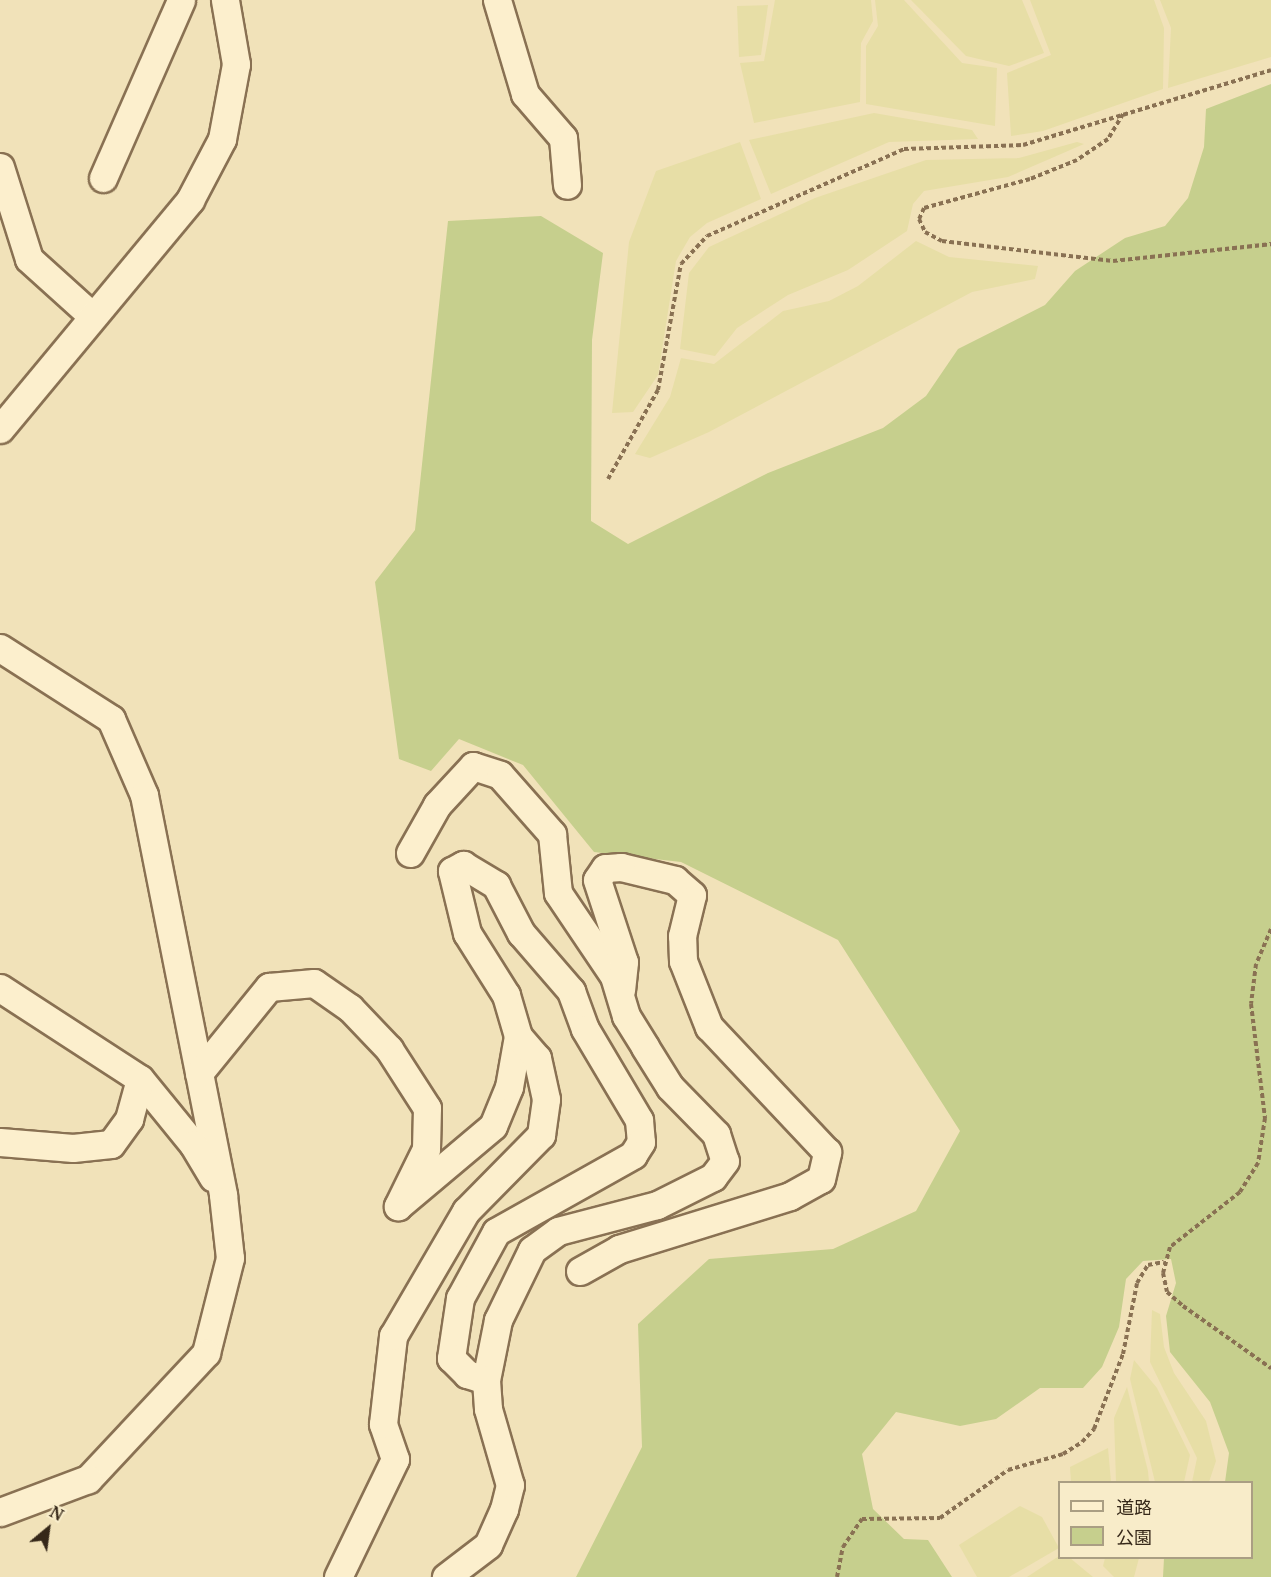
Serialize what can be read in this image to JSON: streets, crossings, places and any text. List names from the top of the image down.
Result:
{
  "legend": ["道路", "公園"],
  "north": "top right"
}
